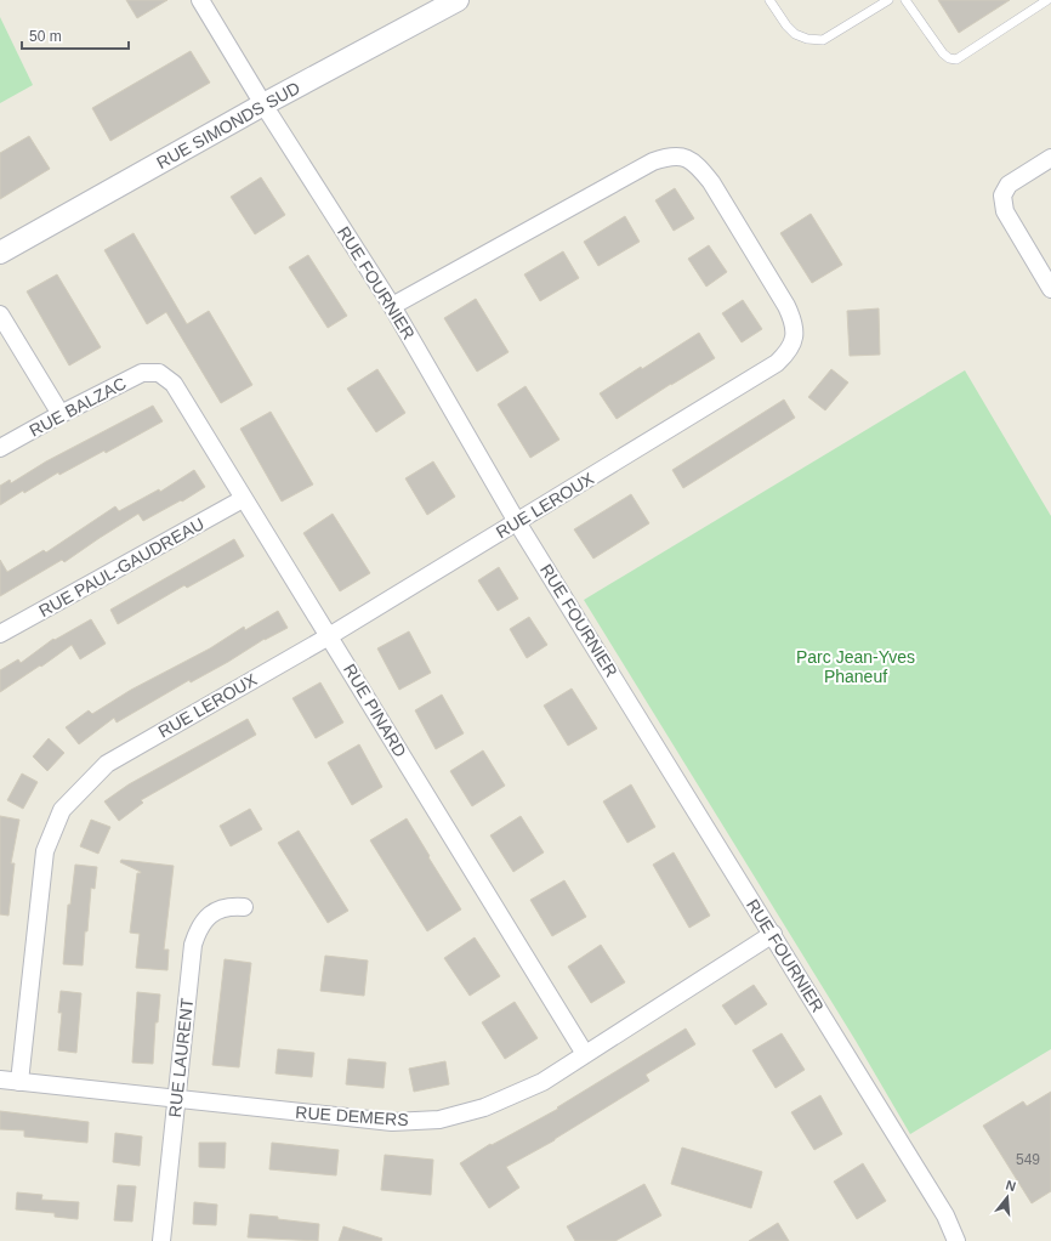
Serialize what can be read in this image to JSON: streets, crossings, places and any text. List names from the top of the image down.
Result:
{
  "streets": {
    "street": [
      "RUE SIMONDS SUD",
      "RUE FOURNIER",
      "RUE BALZAC",
      "RUE LEROUX",
      "RUE PAUL-GAUDREAU",
      "RUE PINARD",
      "RUE LAURENT",
      "RUE DEMERS"
    ]
  },
  "crossings": [
    ["RUE SIMONDS SUD", "RUE FOURNIER"],
    ["RUE FOURNIER", "RUE LEROUX"],
    ["RUE FOURNIER", "RUE DEMERS"],
    ["RUE BALZAC", "RUE PINARD"],
    ["RUE LEROUX", "RUE PINARD"],
    ["RUE LEROUX", "RUE DEMERS"],
    ["RUE PAUL-GAUDREAU", "RUE PINARD"],
    ["RUE PINARD", "RUE DEMERS"],
    ["RUE LAURENT", "RUE DEMERS"]
  ],
  "parks": ["Parc Jean-Yves Phaneuf"],
  "house_numbers": ["549"],
  "scale_bar": "50 m",
  "north": "top"
}
